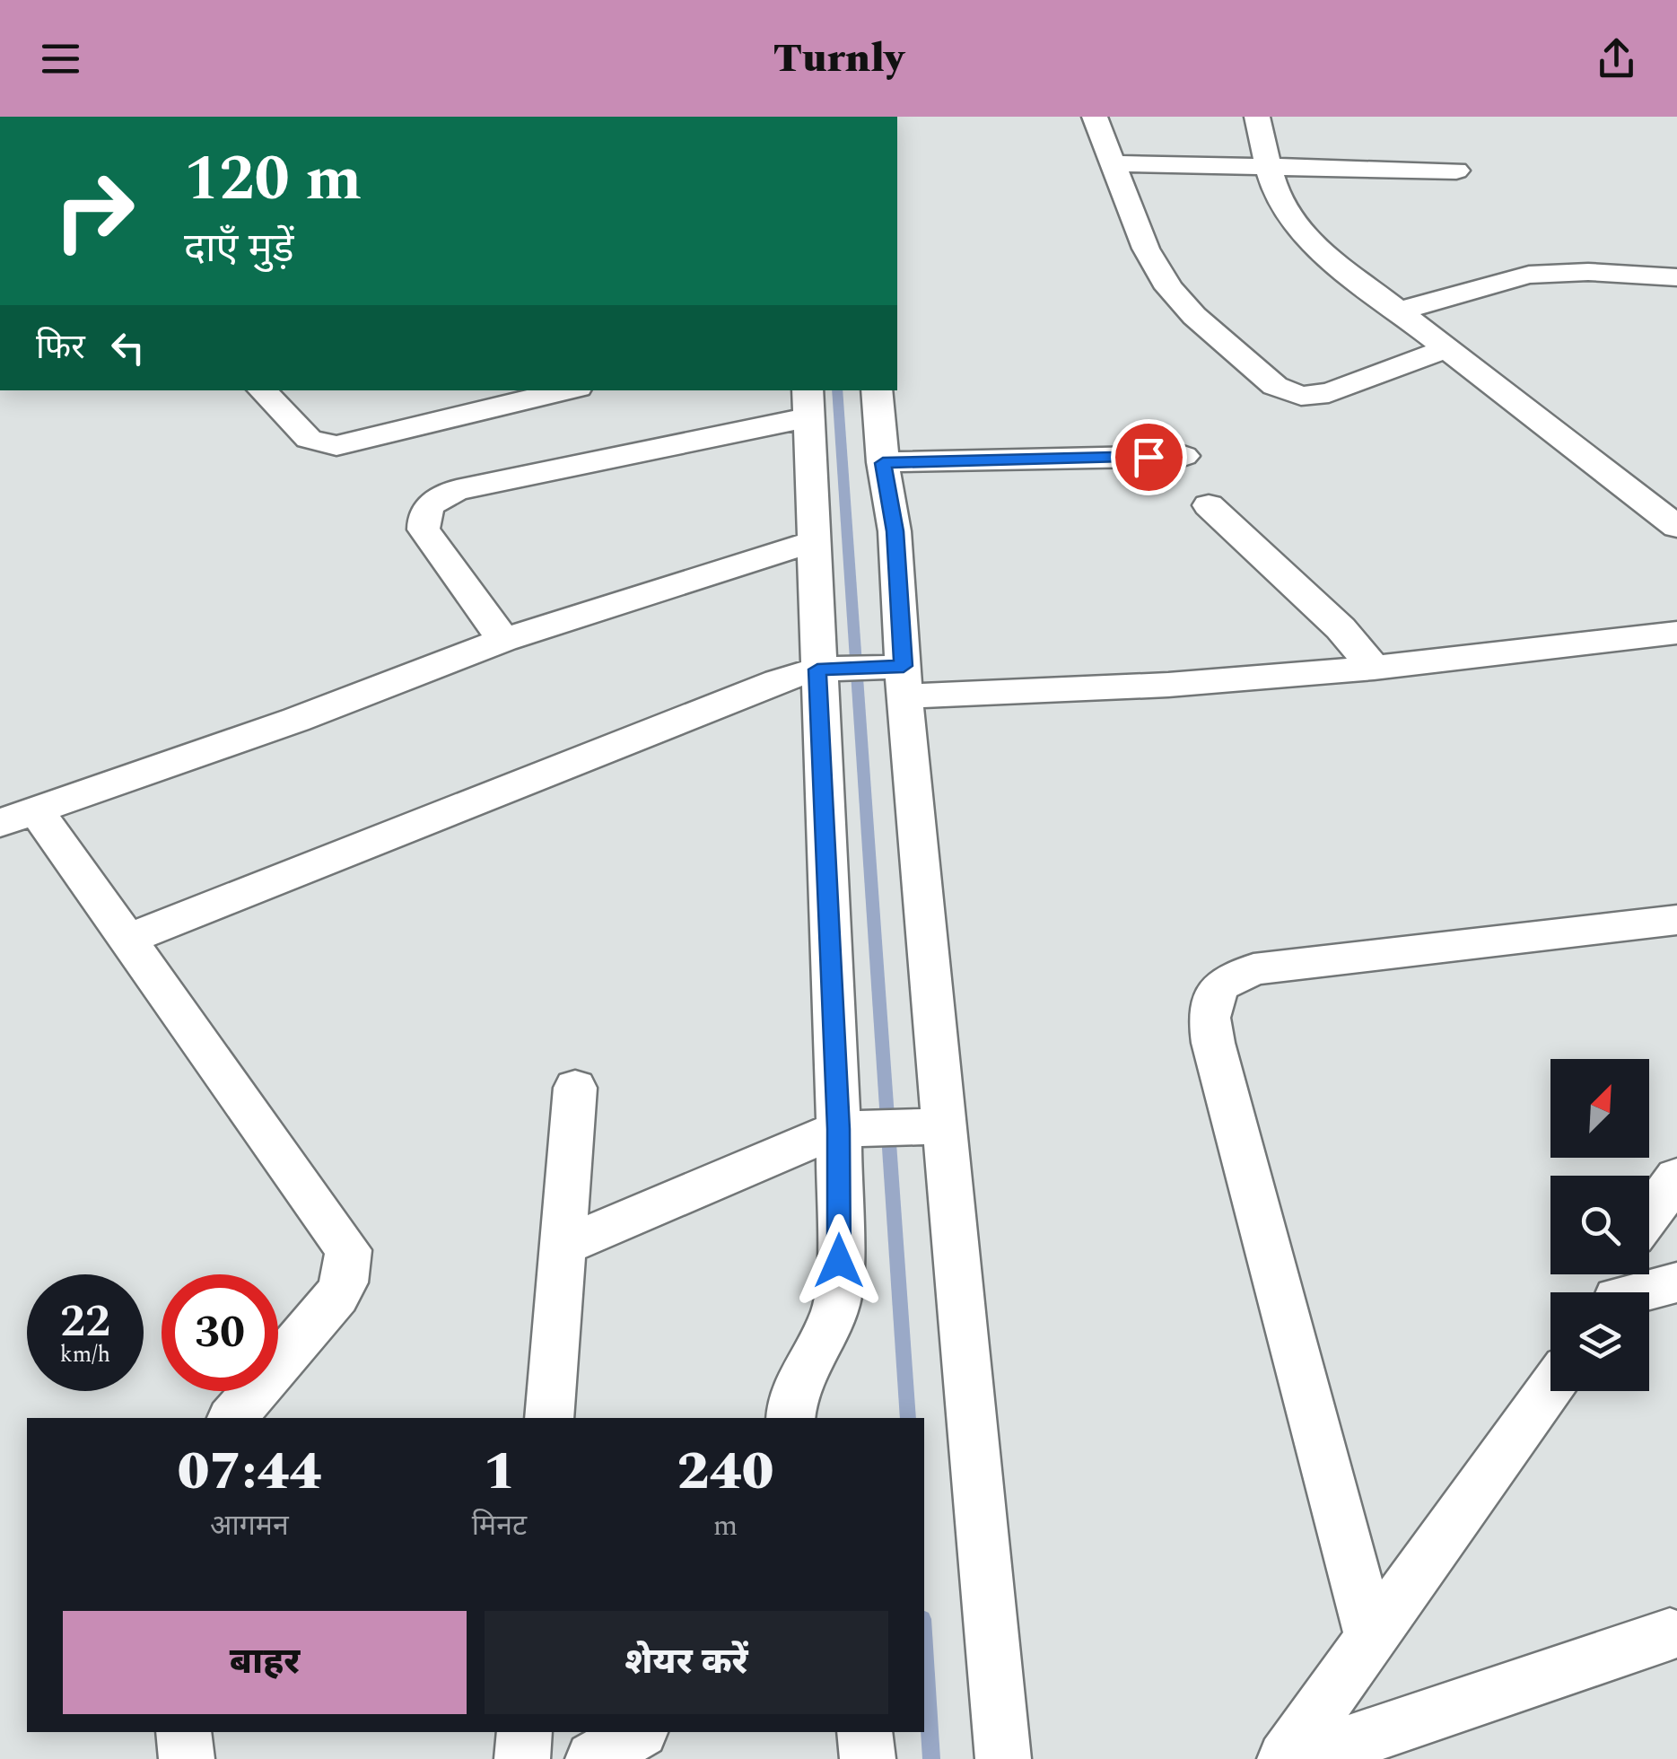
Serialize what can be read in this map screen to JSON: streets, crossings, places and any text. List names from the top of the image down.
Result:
{
  "north": "top right",
  "page": {
    "header": "Turnly",
    "turn": ["120 m", "दाएँ मुड़ें"],
    "then": "फिर",
    "speed": "22 km/h",
    "limit": "30",
    "eta": [
      "07:44",
      "आगमन",
      "1",
      "मिनट",
      "240",
      "m"
    ],
    "buttons": ["बाहर", "शेयर करें"]
  }
}
